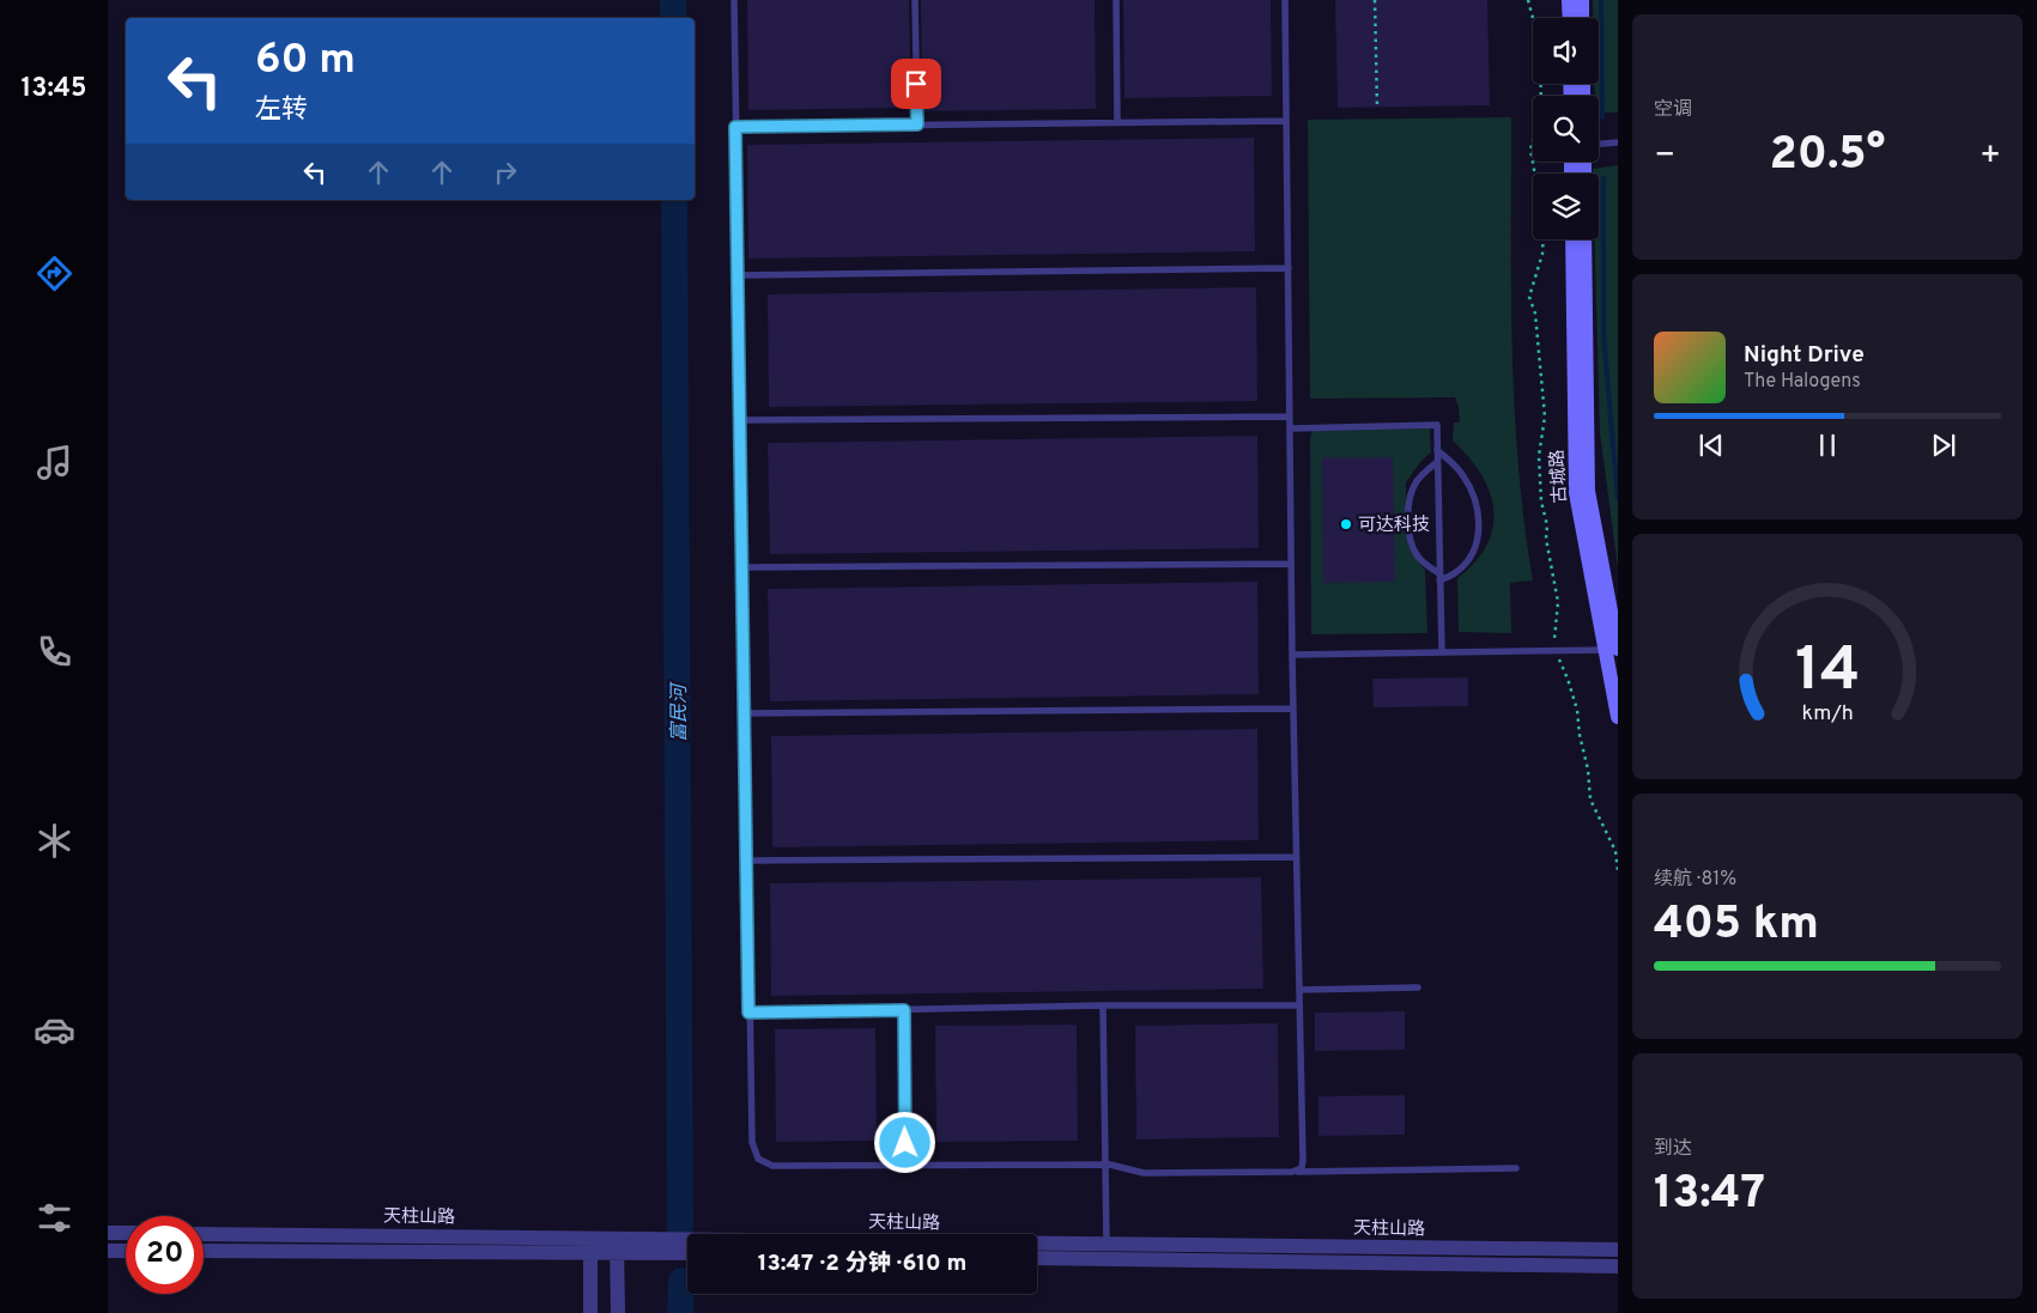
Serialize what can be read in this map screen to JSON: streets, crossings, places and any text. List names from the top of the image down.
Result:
{
  "streets": {
    "main road": ["古城路"],
    "street": ["天柱山路"]
  },
  "water": ["富民河"],
  "places": ["可达科技"],
  "page": {
    "tabs": "13:45",
    "tile": [
      "空调",
      ["续航 · 81%", "405 km"],
      ["到达", "13:47"]
    ],
    "turn": ["60 m", "左转"],
    "heat": ["−", "20.5°", "+"],
    "song": ["Night Drive", "The Halogens"],
    "limit": "20",
    "trip": "13:47 · 2 分钟 · 610 m",
    "gauge": ["14", "km/h"]
  }
}
